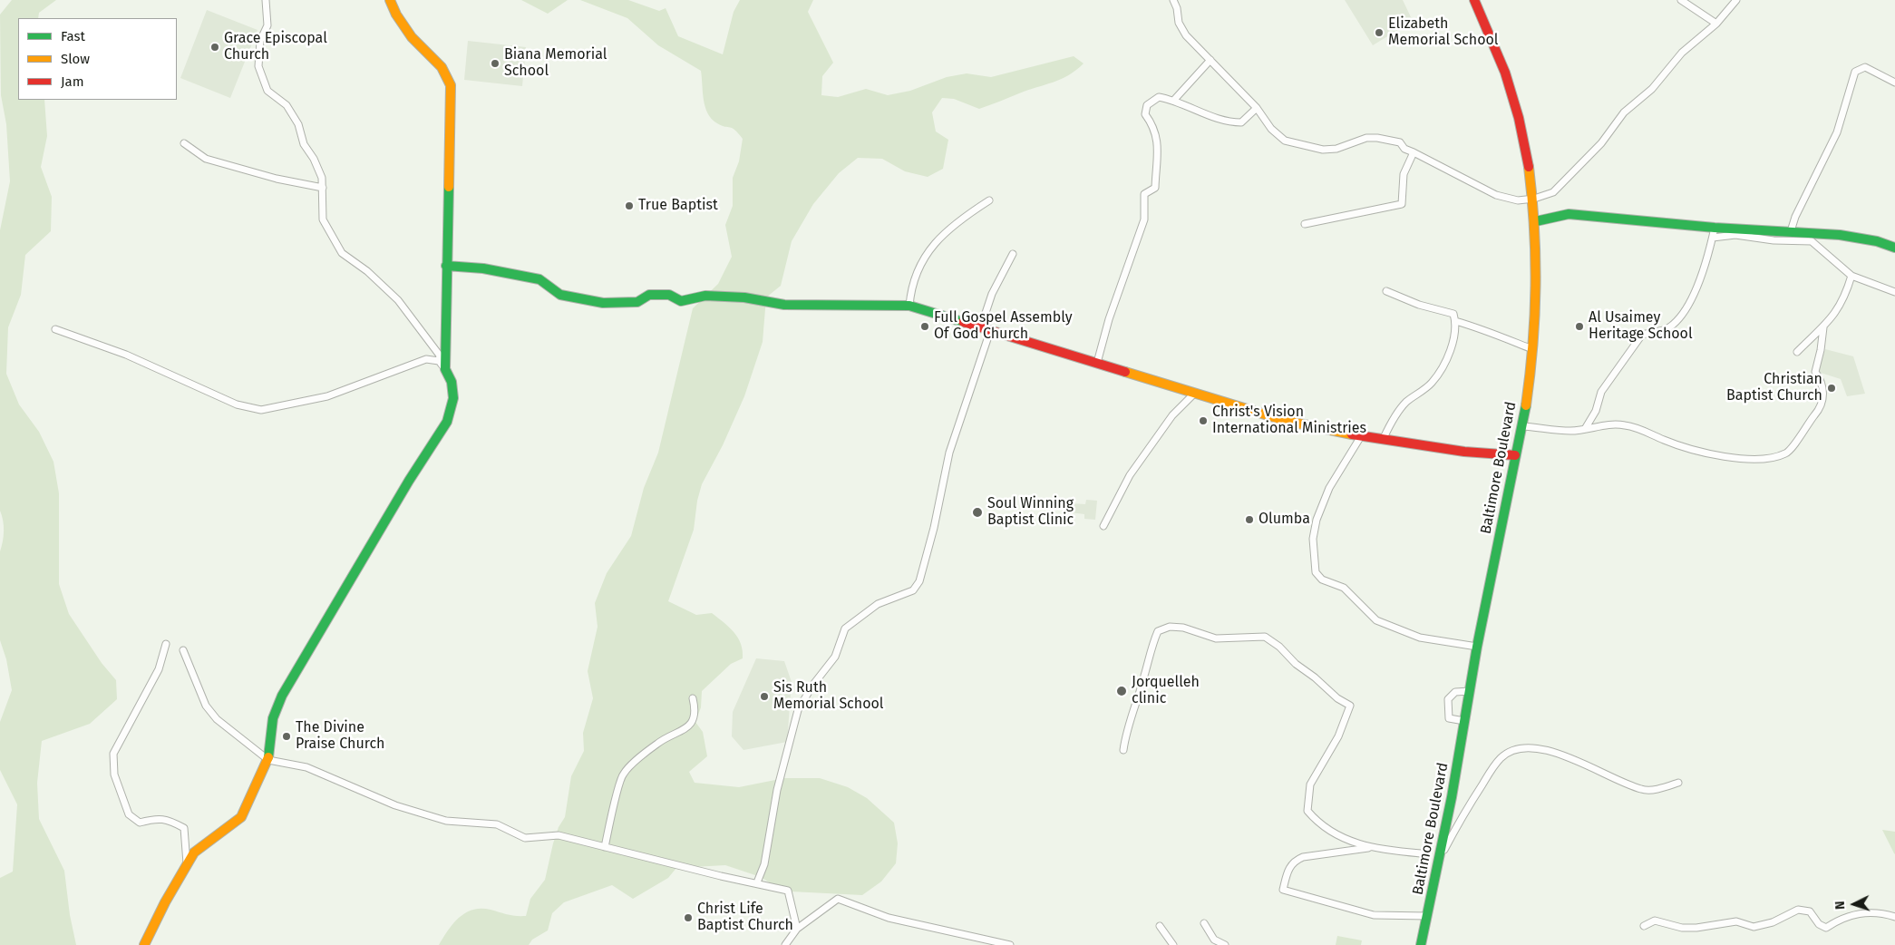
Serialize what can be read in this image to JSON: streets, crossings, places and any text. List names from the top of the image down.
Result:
{
  "streets": {
    "main road": ["Baltimore Boulevard"]
  },
  "places": [
    "Elizabeth Memorial School",
    "Grace Episcopal Church",
    "Biana Memorial School",
    "True Baptist",
    "Full Gospel Assembly Of God Church",
    "Al Usaimey Heritage School",
    "Christian Baptist Church",
    "Christ's Vision International Ministries",
    "Soul Winning Baptist Clinic",
    "Olumba",
    "Jorquelleh clinic",
    "Sis Ruth Memorial School",
    "The Divine Praise Church",
    "Christ Life Baptist Church"
  ],
  "legend": ["Fast", "Slow", "Jam"],
  "north": "left"
}
